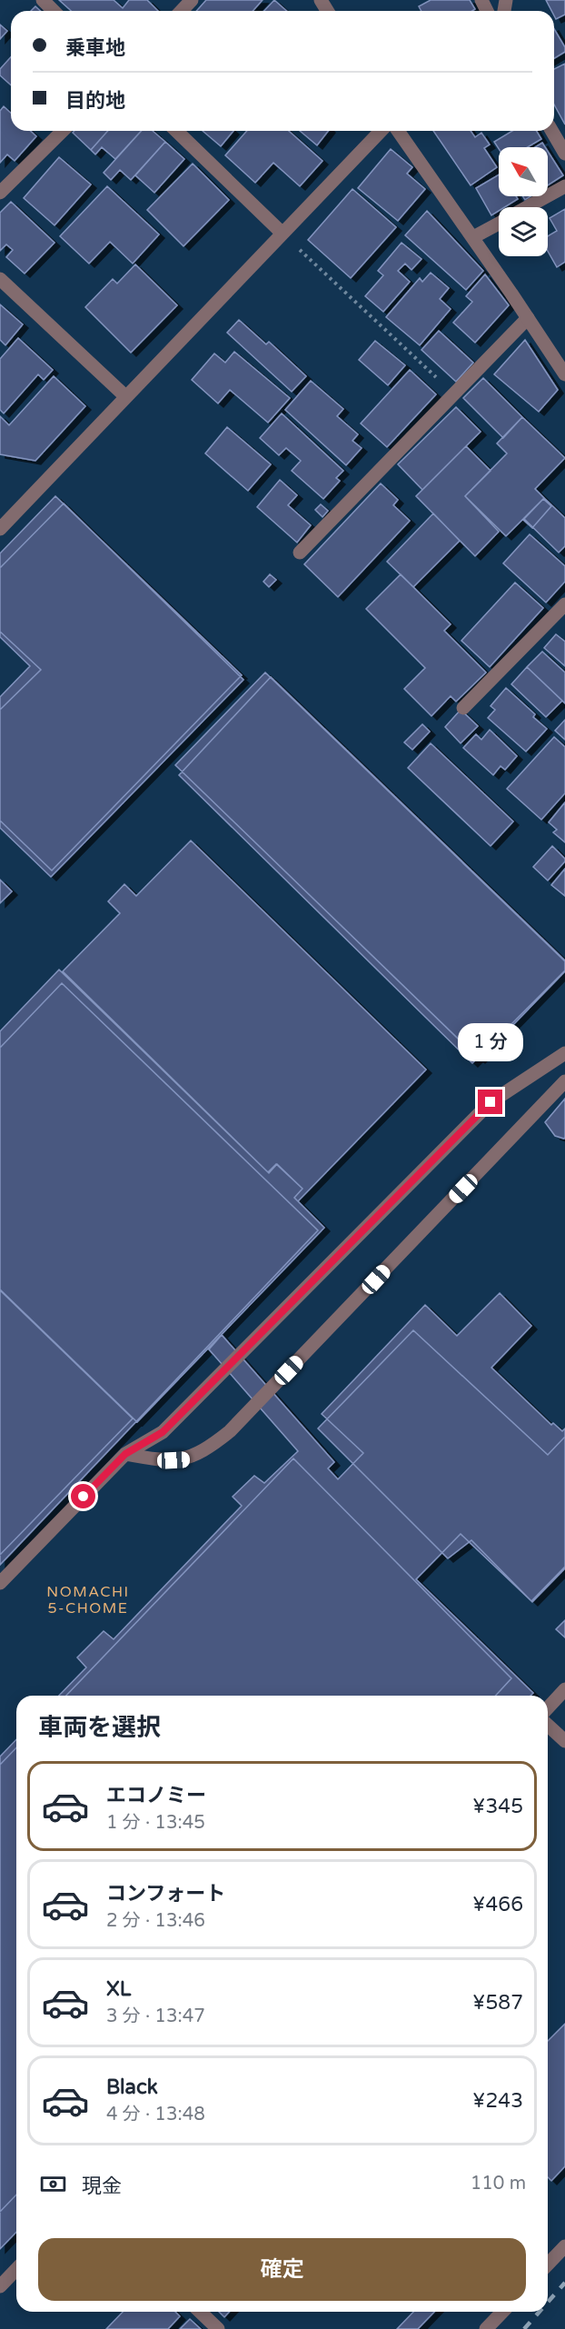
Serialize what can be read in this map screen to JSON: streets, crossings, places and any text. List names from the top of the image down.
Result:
{
  "districts": ["NOMACHI 5-CHOME"],
  "north": "top left",
  "page": {
    "banner": ["乗車地", "目的地"],
    "bubble": "1 分",
    "heading": "車両を選択",
    "list": [
      {
        "name": "エコノミー",
        "note": "1 分 · 13:45",
        "value": "¥345"
      },
      {
        "name": "コンフォート",
        "note": "2 分 · 13:46",
        "value": "¥466"
      },
      {
        "name": "XL",
        "note": "3 分 · 13:47",
        "value": "¥587"
      },
      {
        "name": "Black",
        "note": "4 分 · 13:48",
        "value": "¥243"
      }
    ],
    "pay": ["現金", "110 m"],
    "buttons": "確定"
  }
}
